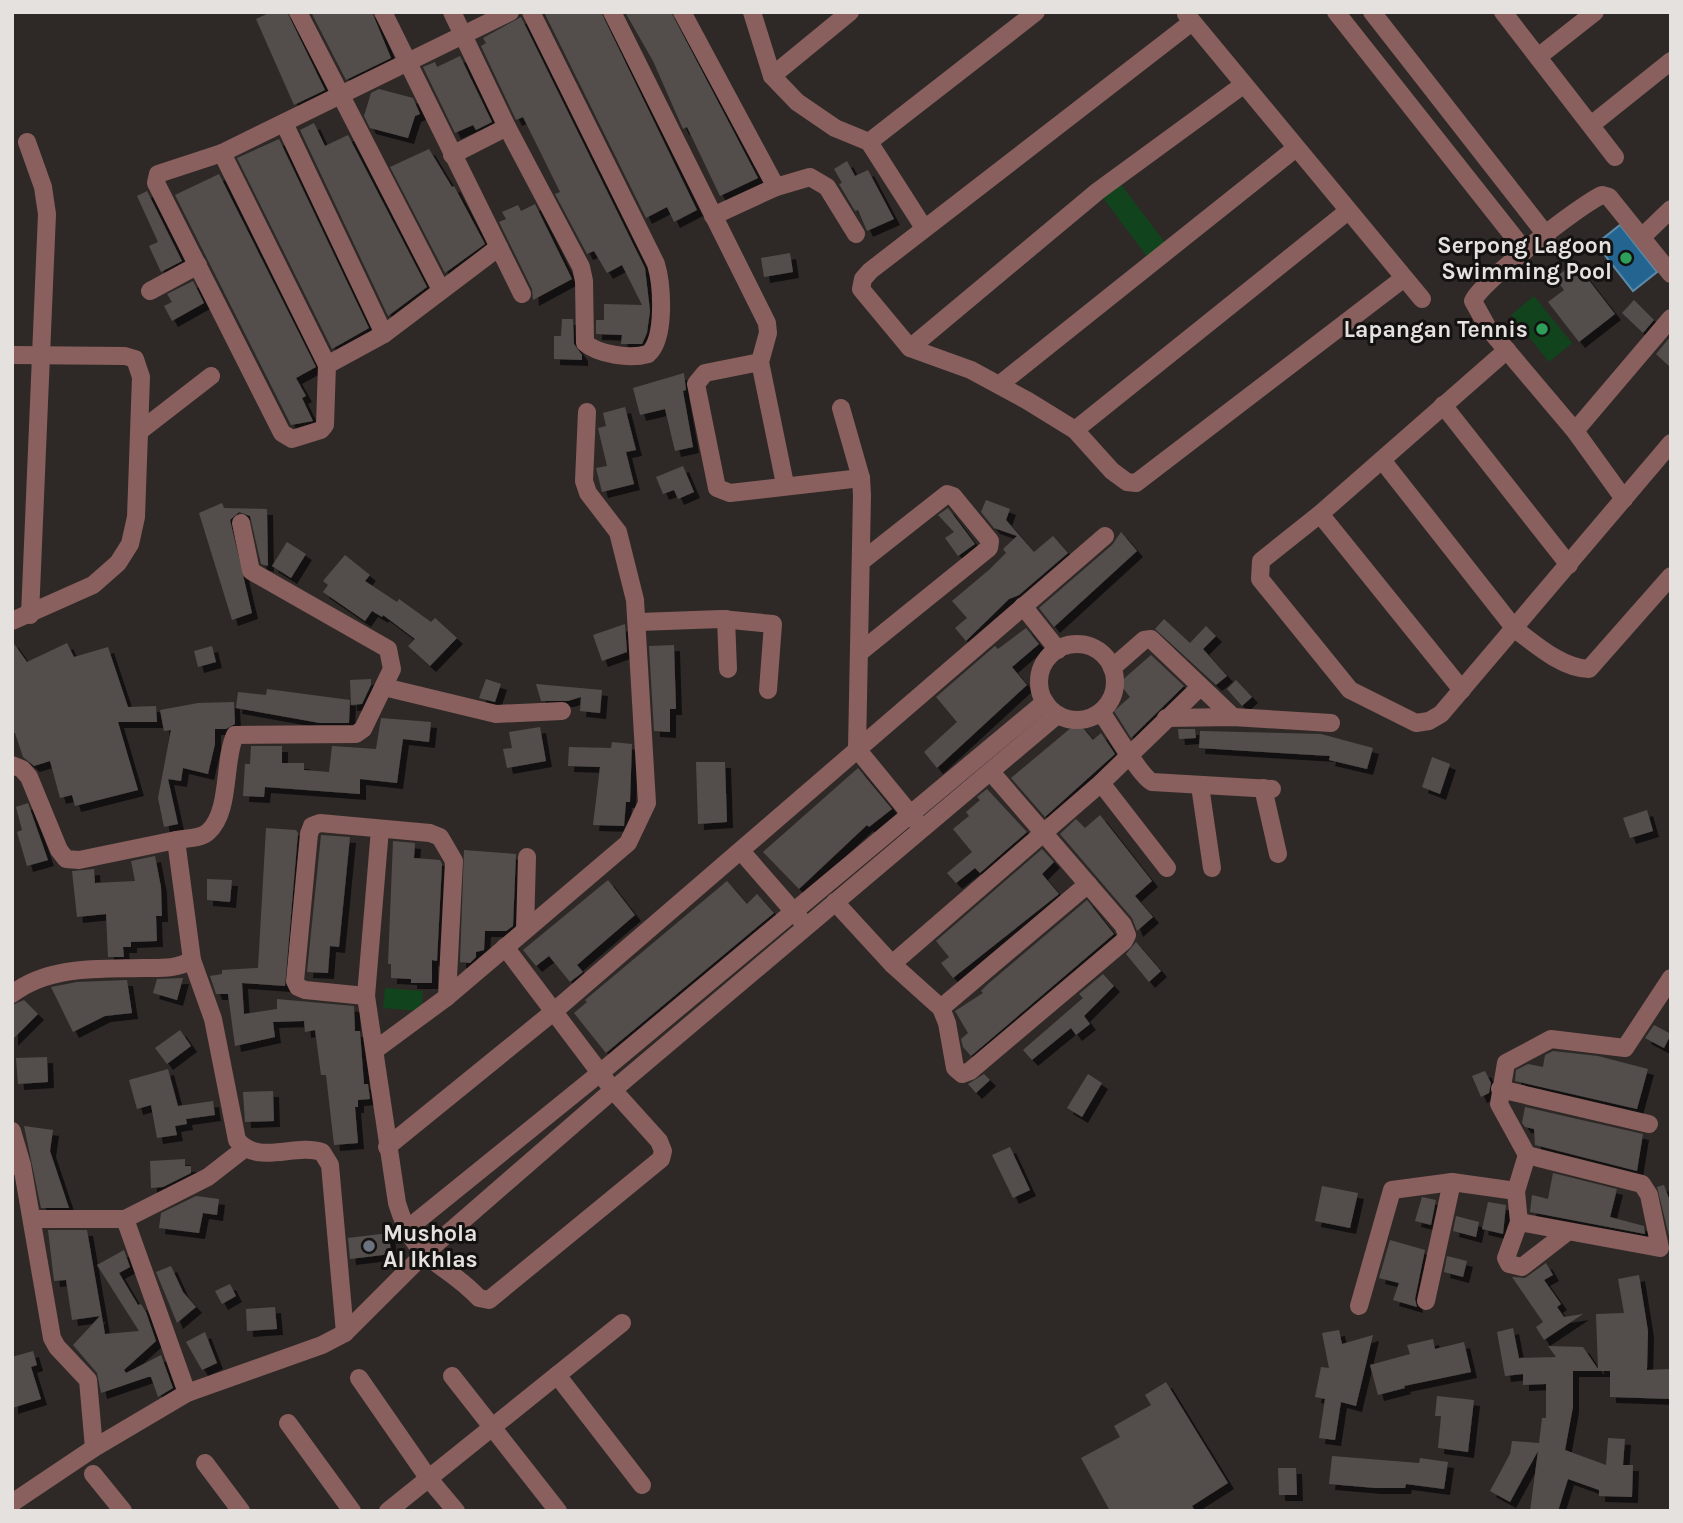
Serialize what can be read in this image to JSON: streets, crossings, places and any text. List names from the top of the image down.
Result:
{
  "places": ["Serpong Lagoon Swimming Pool", "Lapangan Tennis", "Mushola Al Ikhlas"]
}
